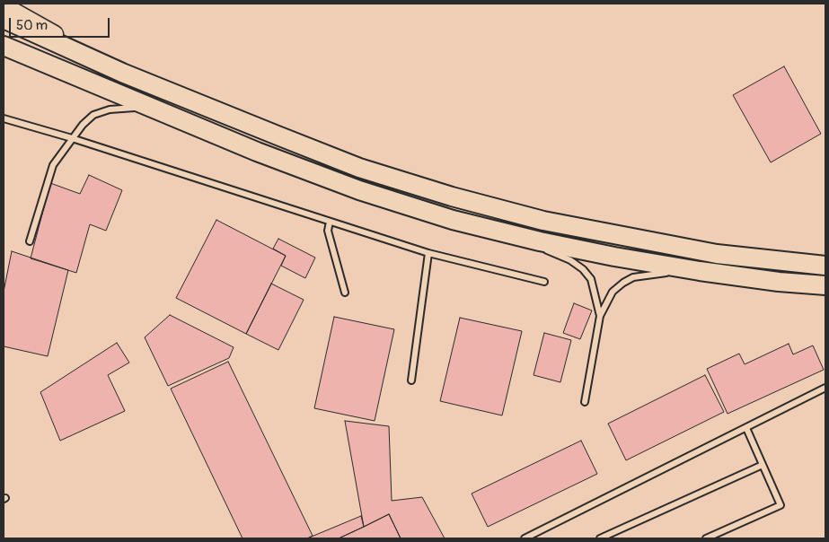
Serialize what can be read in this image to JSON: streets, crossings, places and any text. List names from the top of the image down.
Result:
{
  "scale_bar": "50 m"
}
